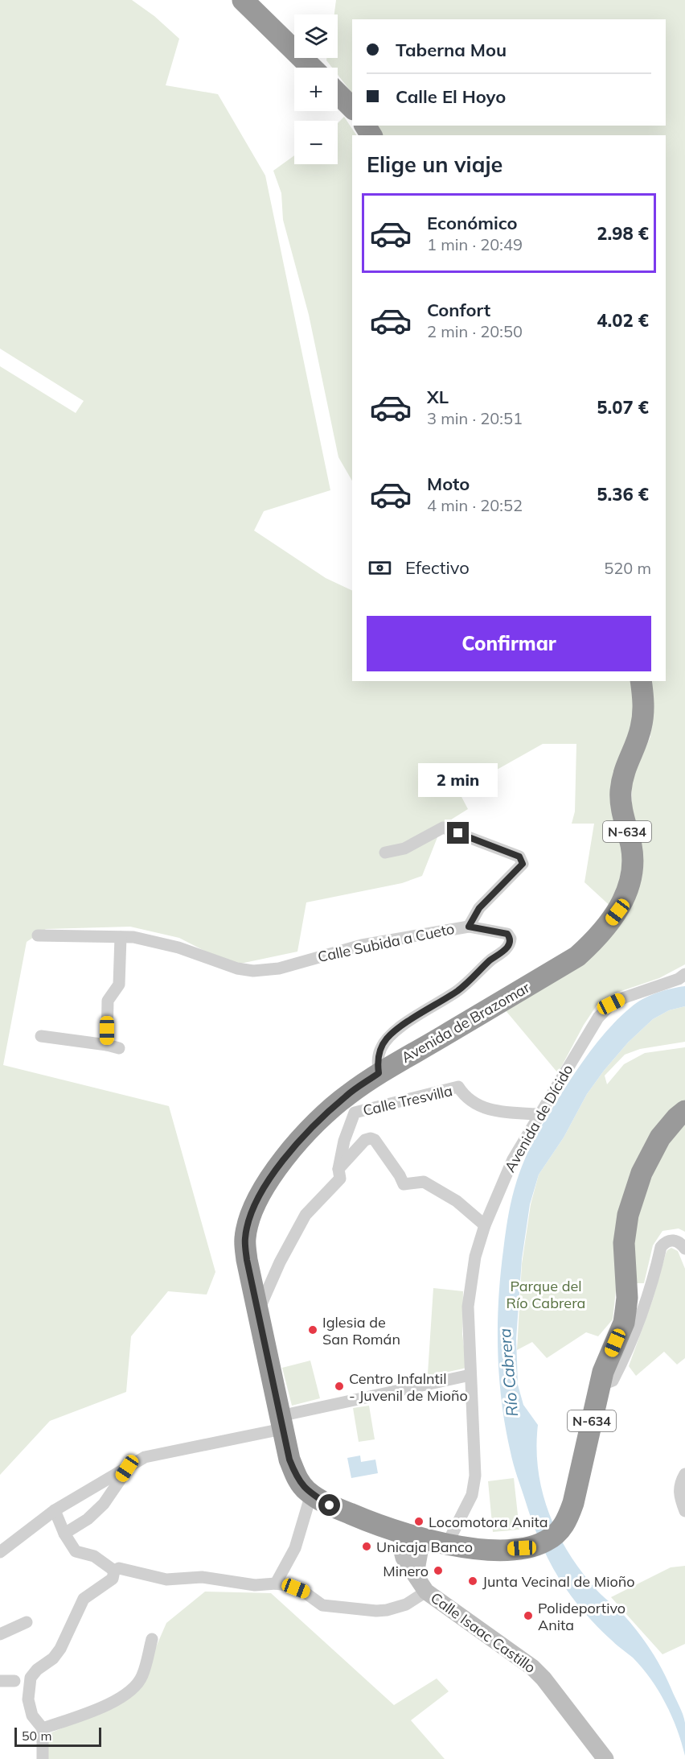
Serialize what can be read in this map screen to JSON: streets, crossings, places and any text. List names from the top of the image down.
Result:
{
  "streets": {
    "highway": ["N-634", "Avenida de Brazomar"],
    "street": [
      "Calle Subida a Cueto",
      "Calle Tresvilla",
      "Avenida de Dícido",
      "Calle Isaac Castillo"
    ]
  },
  "crossings": [
    ["N-634", "Avenida de Brazomar"],
    ["Calle Subida a Cueto", "Avenida de Brazomar"],
    ["Avenida de Brazomar", "Calle Tresvilla"],
    ["Avenida de Brazomar", "Avenida de Dícido"],
    ["Avenida de Brazomar", "Calle Isaac Castillo"],
    ["Calle Tresvilla", "Avenida de Dícido"]
  ],
  "water": ["Río Cabrera"],
  "parks": ["Parque del Río Cabrera"],
  "places": [
    "Iglesia de San Román",
    "Centro Infalntil - Juvenil de Mioño",
    "Locomotora Anita",
    "Unicaja Banco",
    "Minero",
    "Junta Vecinal de Mioño",
    "Polideportivo Anita"
  ],
  "scale_bar": "50 m",
  "page": {
    "map_buttons": ["+", "−"],
    "banner": ["Taberna Mou", "Calle El Hoyo"],
    "heading": "Elige un viaje",
    "list": [
      {
        "name": "Económico",
        "note": "1 min · 20:49",
        "value": "2.98 €"
      },
      {
        "name": "Confort",
        "note": "2 min · 20:50",
        "value": "4.02 €"
      },
      {
        "name": "XL",
        "note": "3 min · 20:51",
        "value": "5.07 €"
      },
      {
        "name": "Moto",
        "note": "4 min · 20:52",
        "value": "5.36 €"
      }
    ],
    "pay": ["Efectivo", "520 m"],
    "buttons": "Confirmar",
    "bubble": "2 min",
    "scale": "50 m"
  }
}
